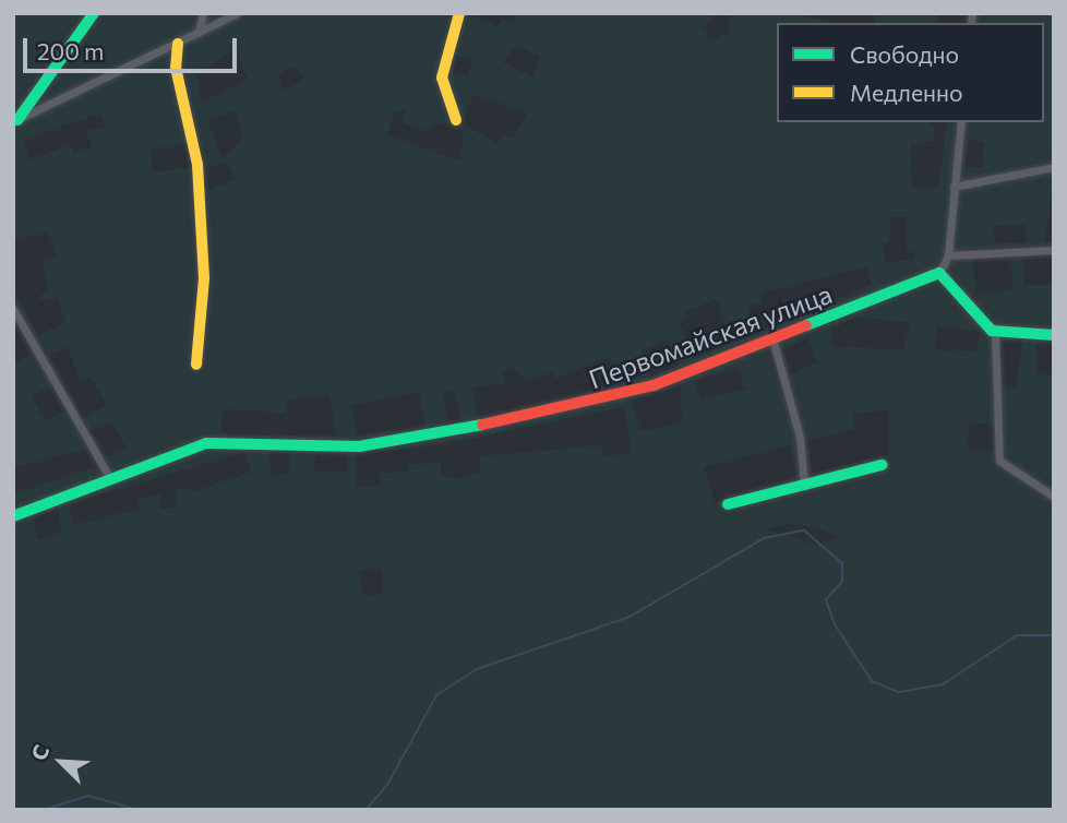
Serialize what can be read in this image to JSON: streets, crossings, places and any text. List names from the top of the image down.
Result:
{
  "streets": {
    "street": ["Первомайская улица"]
  },
  "legend": ["Свободно", "Медленно"],
  "scale_bar": "200 m",
  "north": "top left"
}
